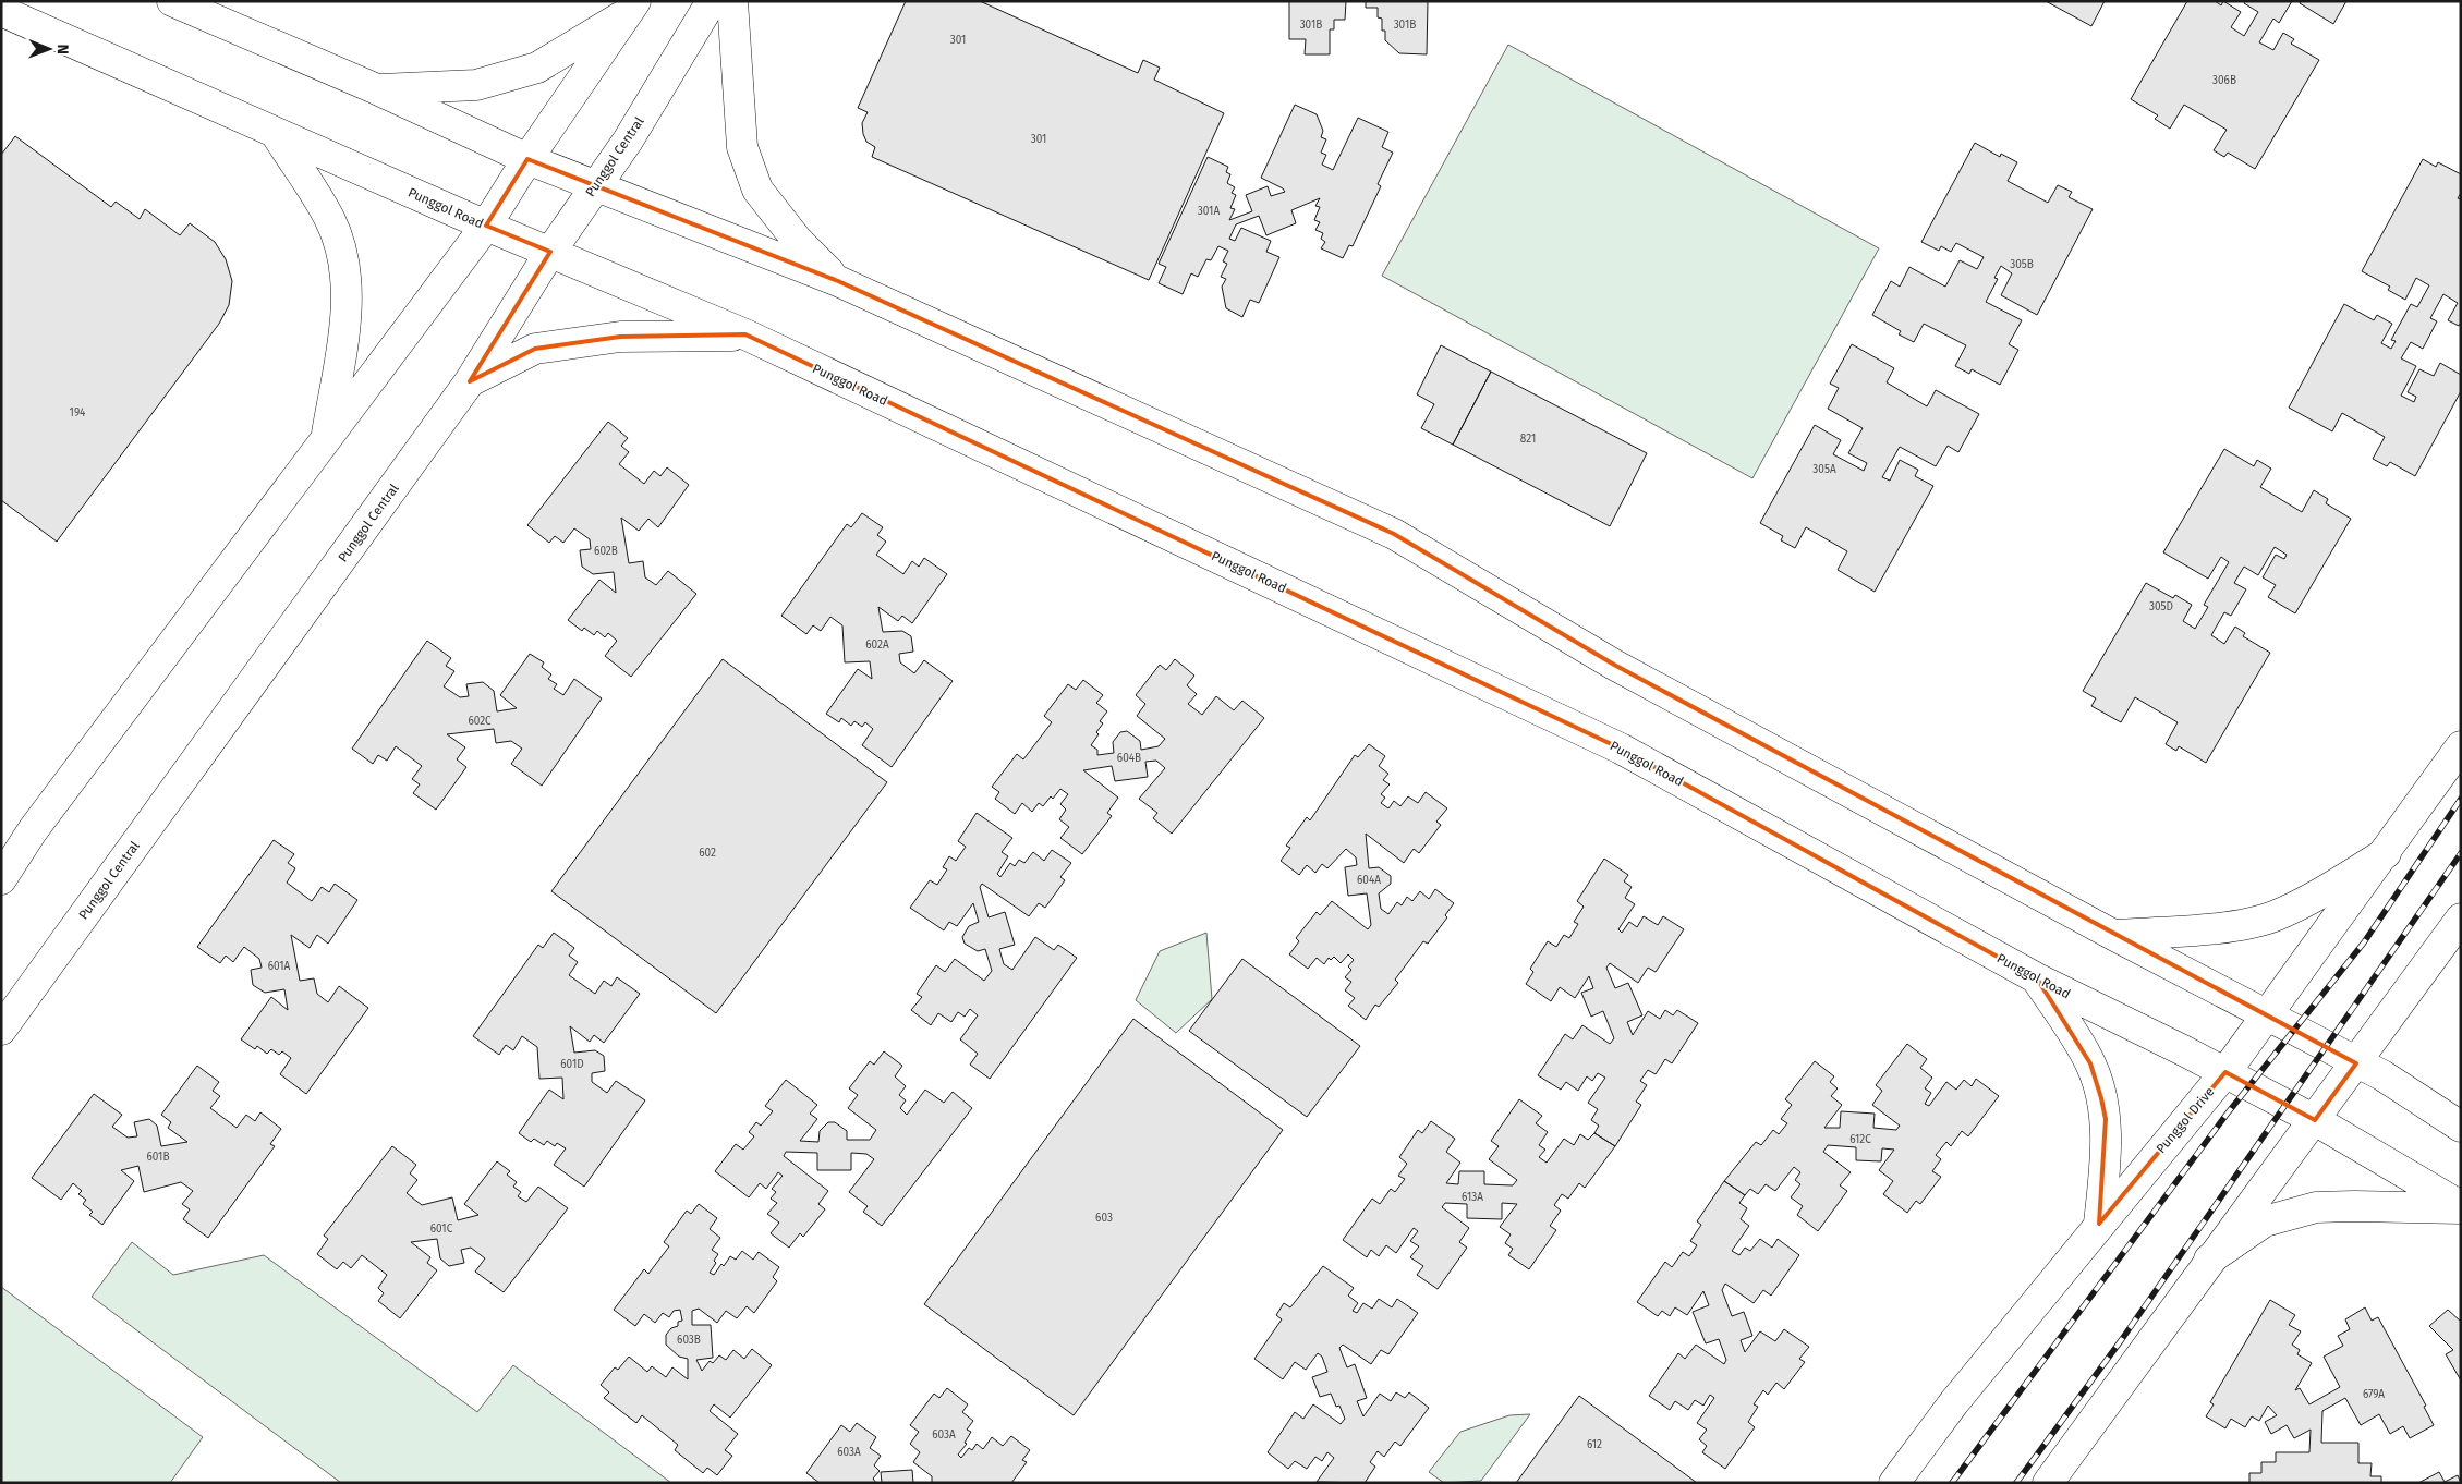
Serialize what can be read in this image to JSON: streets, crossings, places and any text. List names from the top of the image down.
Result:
{
  "streets": {
    "main road": ["Punggol Central", "Punggol Road", "Punggol Drive"]
  },
  "crossings": [
    ["Punggol Central", "Punggol Road"],
    ["Punggol Road", "Punggol Drive"]
  ],
  "house_numbers": [
    "301B",
    "301B",
    "301",
    "306B",
    "301",
    "301A",
    "305B",
    "194",
    "821",
    "305A",
    "602B",
    "305D",
    "602A",
    "602C",
    "604B",
    "602",
    "604A",
    "601A",
    "601D",
    "612C",
    "601B",
    "613A",
    "603",
    "601C",
    "603B",
    "679A",
    "603A",
    "612",
    "603A"
  ],
  "north": "right"
}
